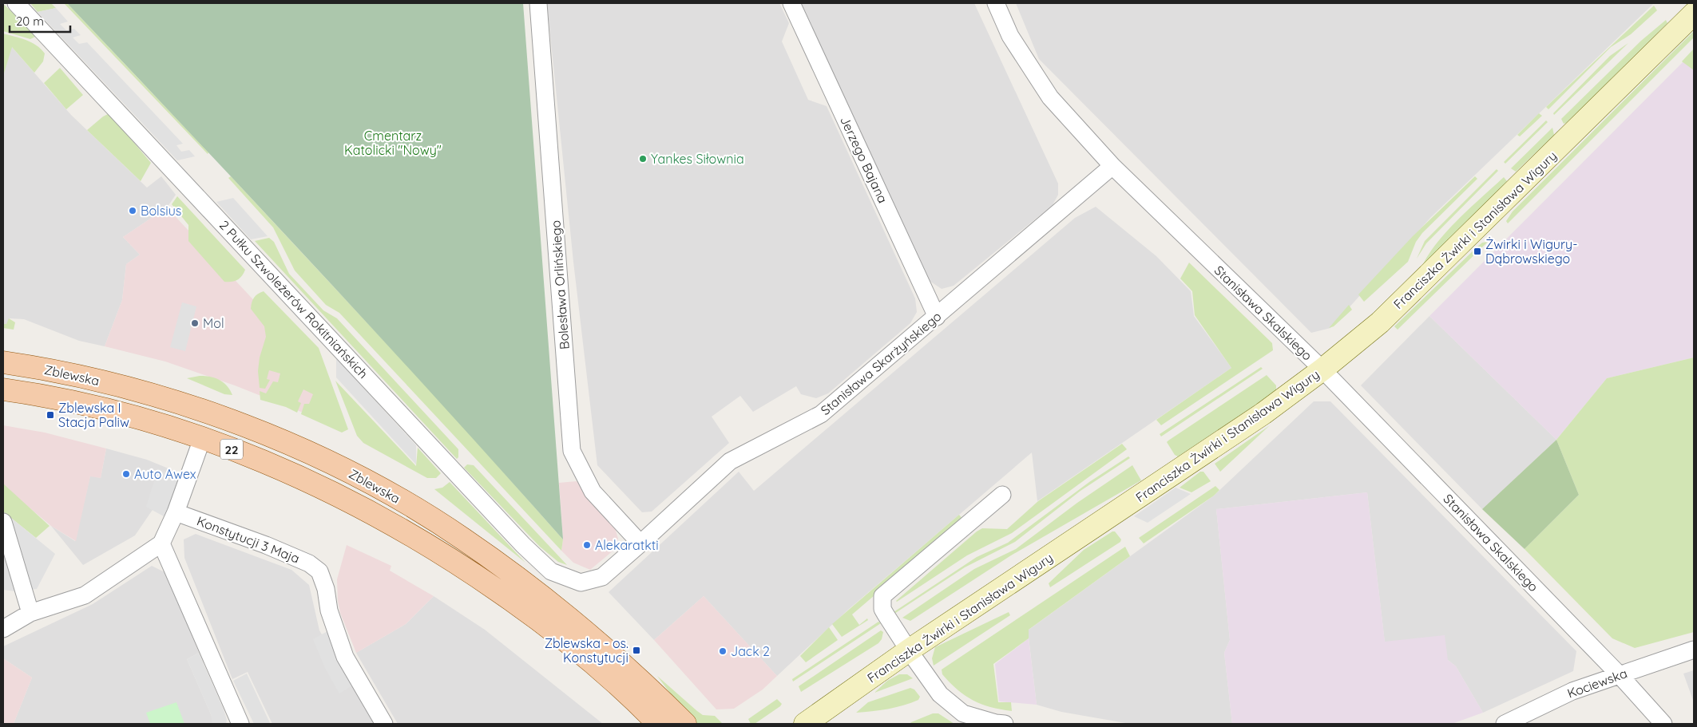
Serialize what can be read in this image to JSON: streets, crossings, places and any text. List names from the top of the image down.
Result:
{
  "streets": {
    "main road": ["Franciszka Żwirki i Stanisława Wigury", "Zblewska", "22"],
    "street": [
      "Jerzego Bajana",
      "Bolesława Orlińskiego",
      "2 Pułku Szwoleżerów Rokitniańskich",
      "Stanisława Skalskiego",
      "Stanisława Skarżyńskiego",
      "Konstytucji 3 Maja",
      "Kociewska"
    ]
  },
  "crossings": [
    ["Jerzego Bajana", "Stanisława Skarżyńskiego"],
    ["Franciszka Żwirki i Stanisława Wigury", "Stanisława Skalskiego"],
    ["Bolesława Orlińskiego", "Stanisława Skarżyńskiego"],
    ["2 Pułku Szwoleżerów Rokitniańskich", "Stanisława Skarżyńskiego"],
    ["Stanisława Skalskiego", "Stanisława Skarżyńskiego"],
    ["Stanisława Skalskiego", "Kociewska"]
  ],
  "parks": ["Cmentarz Katolicki \"Nowy\""],
  "places": {
    "other": [
      "Yankes Siłownia",
      "Bolsius",
      "Mol",
      "Auto Awex",
      "Alekaratkti",
      "Jack 2"
    ],
    "transit": ["Żwirki i Wigury- Dąbrowskiego", "Zblewska I Stacja Paliw", "Zblewska - os. Konstytucji"]
  },
  "scale_bar": "20 m"
}
